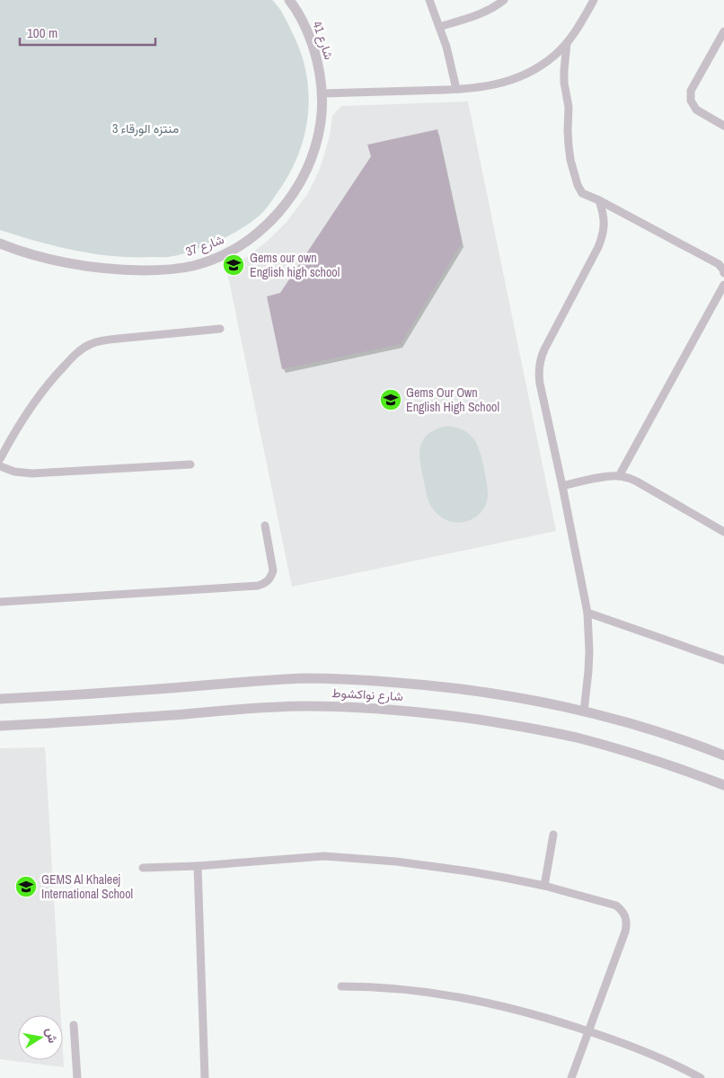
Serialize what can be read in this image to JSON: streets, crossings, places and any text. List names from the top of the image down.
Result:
{
  "streets": {
    "street": ["شارع 41", "شارع 37", "شارع نواكشوط"]
  },
  "crossings": [
    ["شارع 41", "شارع 37"]
  ],
  "parks": ["منتزه الورقاء 3"],
  "places": {
    "school or university": ["Gems our own English high school", "Gems Our Own English High School", "GEMS Al Khaleej International School"]
  },
  "scale_bar": "100 m",
  "north": "right"
}
